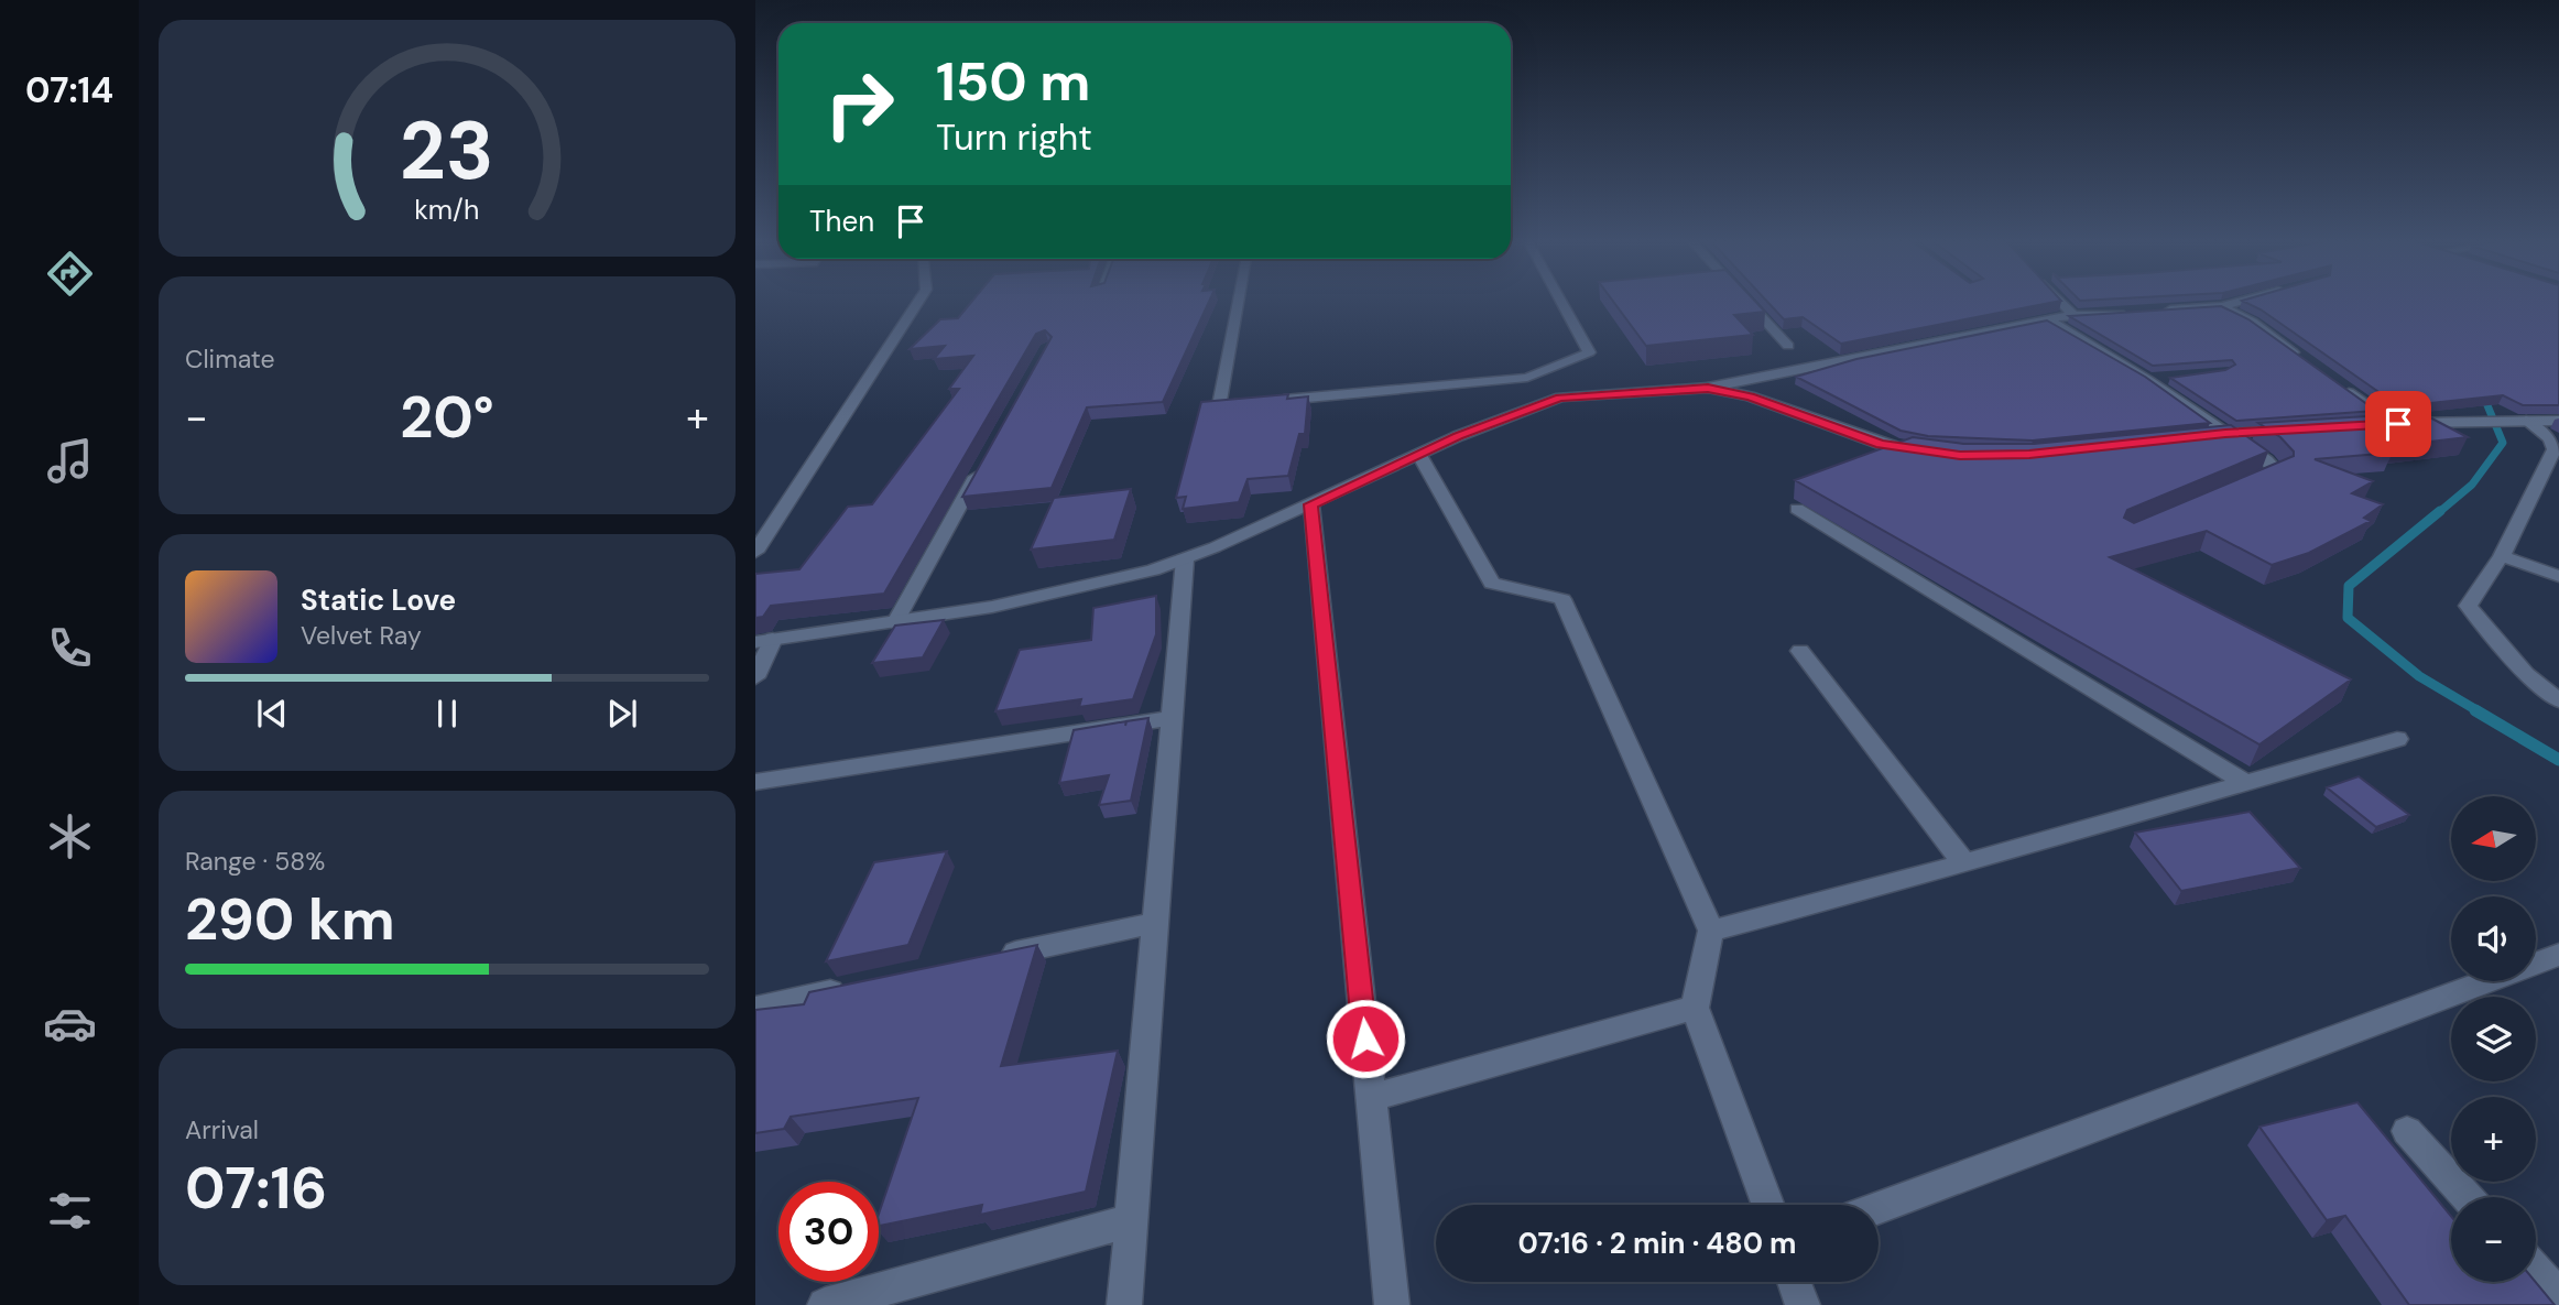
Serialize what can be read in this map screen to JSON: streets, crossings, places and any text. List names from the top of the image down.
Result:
{
  "north": "left",
  "page": {
    "tabs": "07:14",
    "turn": ["150 m", "Turn right"],
    "then": "Then",
    "tile": [
      "Climate",
      ["Range · 58%", "290 km"],
      ["Arrival", "07:16"]
    ],
    "heat": ["−", "20°", "+"],
    "song": ["Static Love", "Velvet Ray"],
    "map_buttons": ["+", "−"],
    "limit": "30",
    "trip": "07:16 · 2 min · 480 m",
    "gauge": ["23", "km/h"]
  }
}
